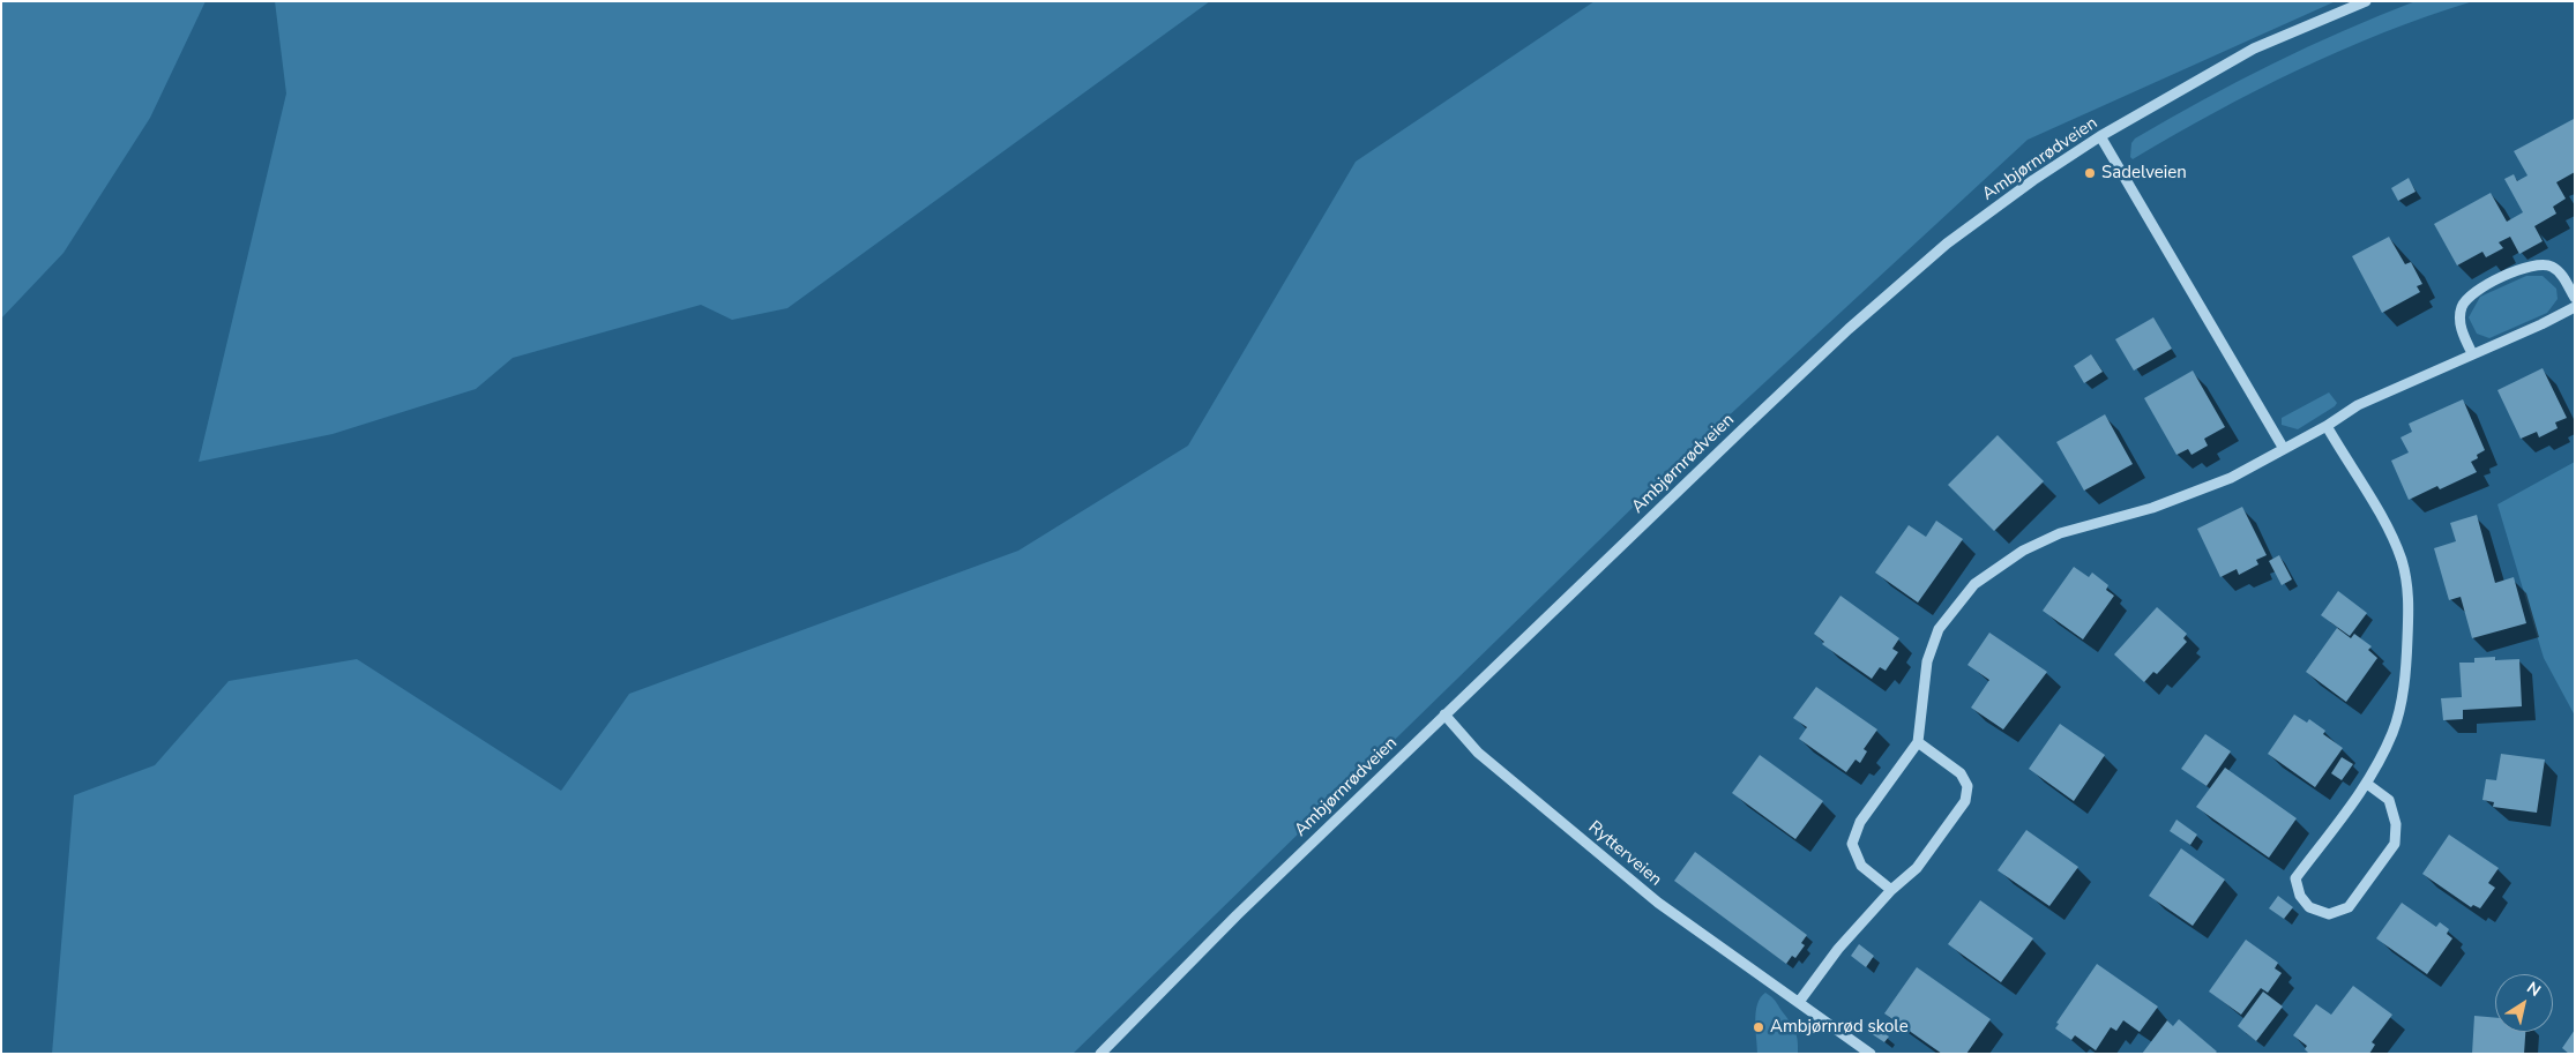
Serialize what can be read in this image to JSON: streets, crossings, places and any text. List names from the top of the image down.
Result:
{
  "streets": {
    "street": ["Ambjørnrødveien", "Rytterveien"]
  },
  "crossings": [
    ["Ambjørnrødveien", "Rytterveien"]
  ],
  "places": ["Sadelveien", "Ambjørnrød skole"],
  "north": "top right"
}
